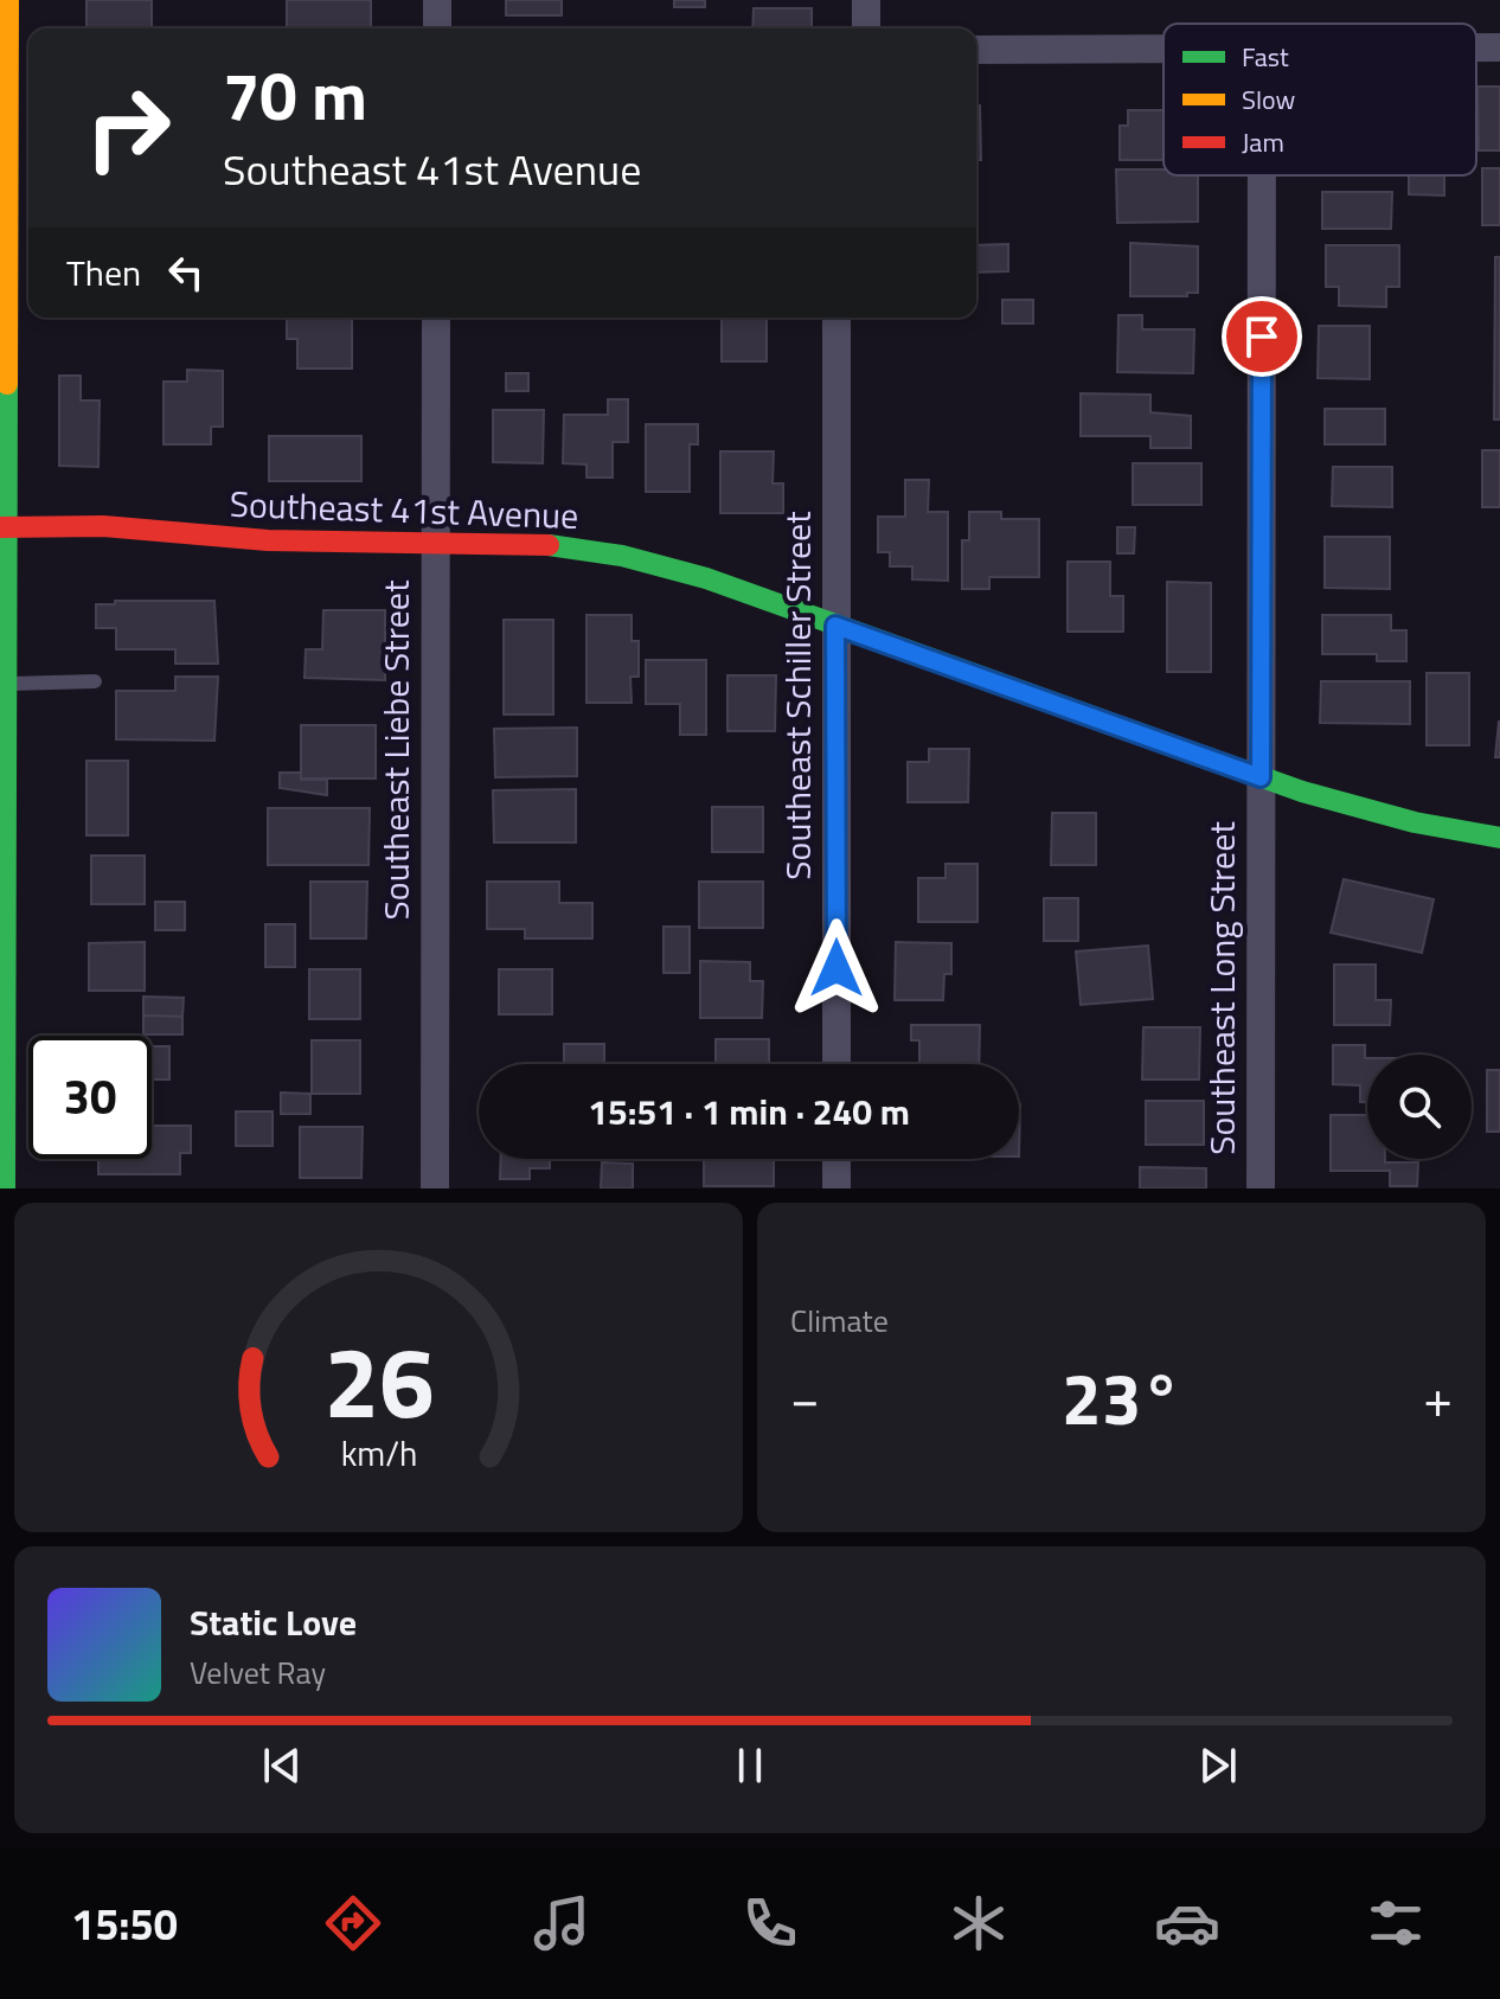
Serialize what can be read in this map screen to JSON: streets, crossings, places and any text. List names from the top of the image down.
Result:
{
  "streets": {
    "street": [
      "Southeast 41st Avenue",
      "Southeast Schiller Street",
      "Southeast Liebe Street",
      "Southeast Long Street"
    ]
  },
  "crossings": [
    ["Southeast 41st Avenue", "Southeast Schiller Street"],
    ["Southeast 41st Avenue", "Southeast Liebe Street"],
    ["Southeast 41st Avenue", "Southeast Long Street"]
  ],
  "legend": ["Fast", "Slow", "Jam"],
  "page": {
    "turn": ["70 m", "Southeast 41st Avenue"],
    "then": "Then",
    "limit": "30",
    "trip": "15:51 · 1 min · 240 m",
    "tile": "Climate",
    "heat": ["−", "23°", "+"],
    "song": ["Static Love", "Velvet Ray"],
    "tabs": "15:50",
    "gauge": ["26", "km/h"]
  }
}
